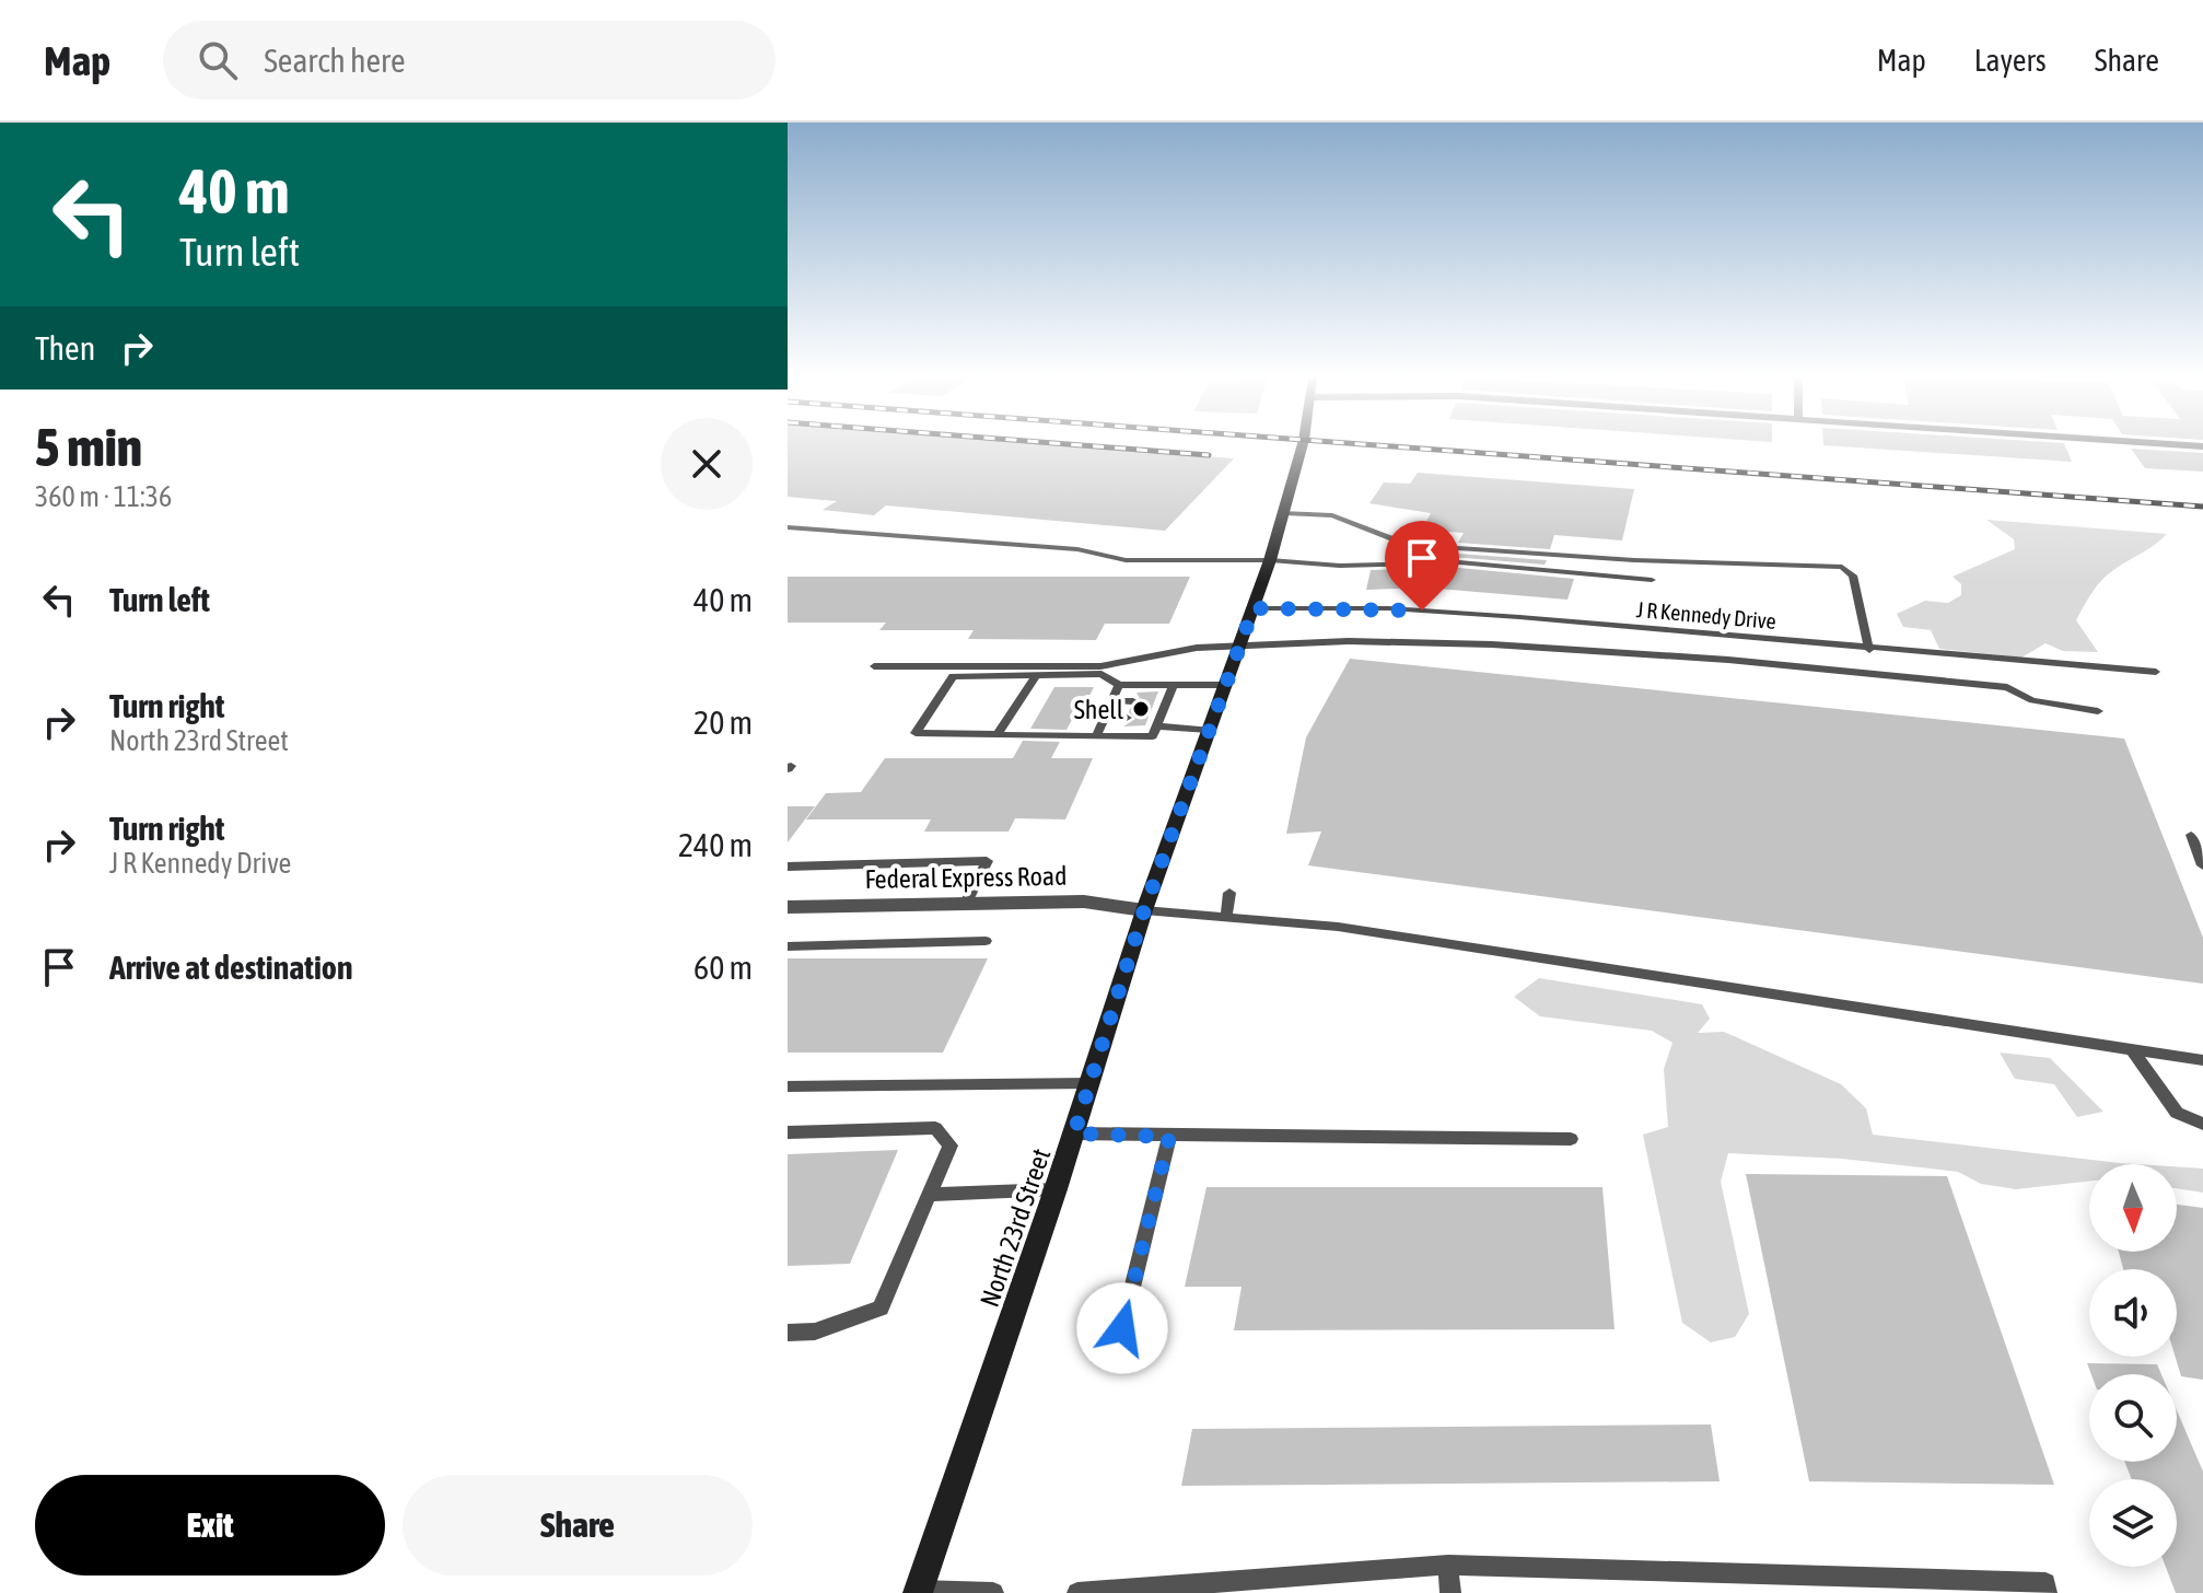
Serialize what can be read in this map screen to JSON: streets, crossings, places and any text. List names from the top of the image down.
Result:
{
  "streets": {
    "main road": ["North 23rd Street"],
    "street": ["Federal Express Road"],
    "lane": ["J R Kennedy Drive"]
  },
  "crossings": [
    ["J R Kennedy Drive", "North 23rd Street"],
    ["Federal Express Road", "North 23rd Street"]
  ],
  "places": ["Shell"],
  "north": "bottom",
  "page": {
    "header": "Map",
    "search": "Search here",
    "nav": ["Map", "Layers", "Share"],
    "turn": ["40 m", "Turn left"],
    "then": "Then",
    "heading": ["5 min", "360 m · 11:36"],
    "list": [
      {
        "name": "Turn left",
        "value": "40 m"
      },
      {
        "name": "Turn right",
        "note": "North 23rd Street",
        "value": "20 m"
      },
      {
        "name": "Turn right",
        "note": "J R Kennedy Drive",
        "value": "240 m"
      },
      {
        "name": "Arrive at destination",
        "value": "60 m"
      }
    ],
    "buttons": ["Exit", "Share"]
  }
}
